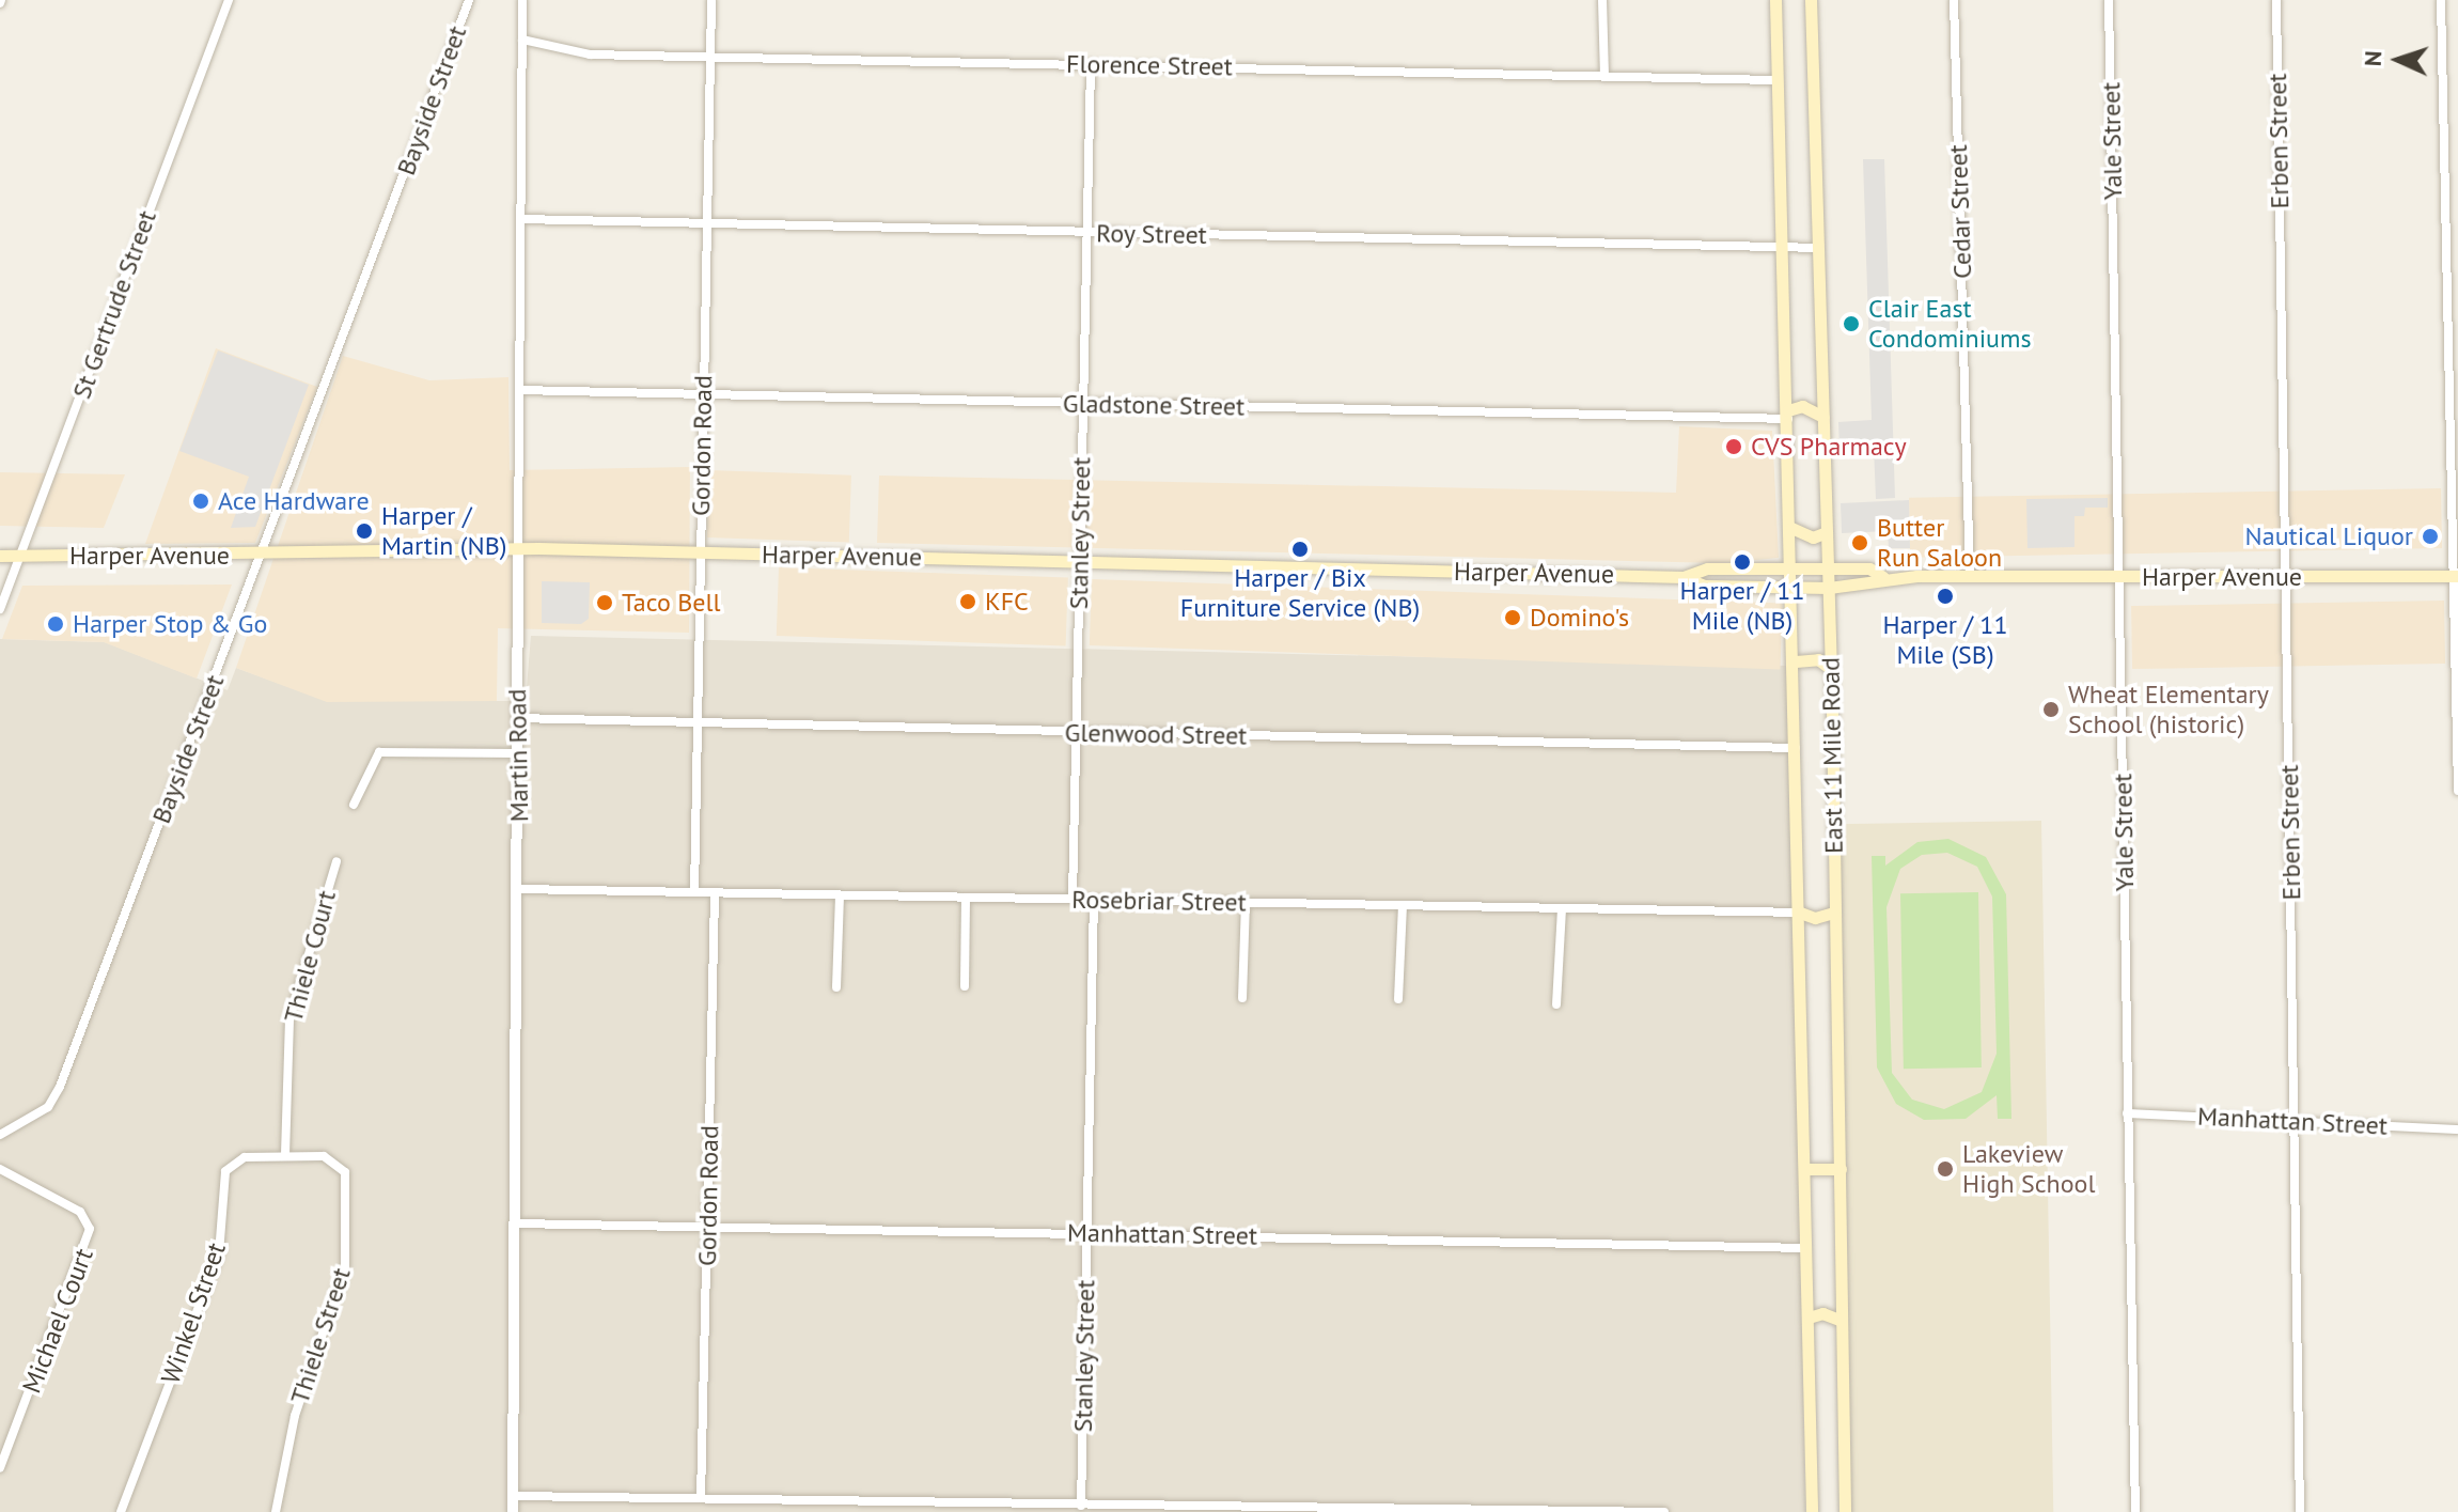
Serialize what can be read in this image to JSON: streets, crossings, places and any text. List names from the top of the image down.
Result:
{
  "streets": {
    "main road": ["Harper Avenue", "East 11 Mile Road"],
    "street": [
      "Florence Street",
      "Bayside Street",
      "Yale Street",
      "Erben Street",
      "Cedar Street",
      "Roy Street",
      "St Gertrude Street",
      "Gladstone Street",
      "Gordon Road",
      "Stanley Street",
      "Glenwood Street",
      "Martin Road",
      "Rosebriar Street",
      "Thiele Court",
      "Manhattan Street",
      "Winkel Street",
      "Michael Court",
      "Thiele Street"
    ]
  },
  "crossings": [
    ["Florence Street", "Gordon Road"],
    ["Florence Street", "Stanley Street"],
    ["Florence Street", "Martin Road"],
    ["Florence Street", "East 11 Mile Road"],
    ["Bayside Street", "Harper Avenue"],
    ["Yale Street", "Harper Avenue"],
    ["Yale Street", "Manhattan Street"],
    ["Erben Street", "Harper Avenue"],
    ["Erben Street", "Manhattan Street"],
    ["Cedar Street", "Harper Avenue"],
    ["Roy Street", "Gordon Road"],
    ["Roy Street", "Stanley Street"],
    ["Roy Street", "Martin Road"],
    ["Roy Street", "East 11 Mile Road"],
    ["St Gertrude Street", "Harper Avenue"],
    ["Gladstone Street", "Gordon Road"],
    ["Gladstone Street", "Stanley Street"],
    ["Gladstone Street", "Martin Road"],
    ["Gladstone Street", "East 11 Mile Road"],
    ["Gordon Road", "Harper Avenue"],
    ["Gordon Road", "Glenwood Street"],
    ["Gordon Road", "Rosebriar Street"],
    ["Gordon Road", "Manhattan Street"],
    ["Stanley Street", "Harper Avenue"],
    ["Stanley Street", "Glenwood Street"],
    ["Stanley Street", "Rosebriar Street"],
    ["Stanley Street", "Manhattan Street"],
    ["Harper Avenue", "Martin Road"],
    ["Harper Avenue", "East 11 Mile Road"],
    ["Glenwood Street", "Martin Road"],
    ["Glenwood Street", "East 11 Mile Road"],
    ["Martin Road", "Rosebriar Street"],
    ["Martin Road", "Manhattan Street"],
    ["East 11 Mile Road", "Rosebriar Street"],
    ["East 11 Mile Road", "Manhattan Street"],
    ["Thiele Court", "Winkel Street"],
    ["Thiele Court", "Thiele Street"],
    ["Winkel Street", "Thiele Street"]
  ],
  "places": [
    "Clair East Condominiums",
    "CVS Pharmacy",
    "Ace Hardware",
    "Harper / Martin (NB)",
    "Nautical Liquor",
    "Butter Run Saloon",
    "Harper / Bix Furniture Service (NB)",
    "Harper / 11 Mile (NB)",
    "Harper / 11 Mile (SB)",
    "KFC",
    "Taco Bell",
    "Domino's",
    "Harper Stop & Go",
    "Wheat Elementary School (historic)",
    "Lakeview High School"
  ],
  "north": "left"
}
